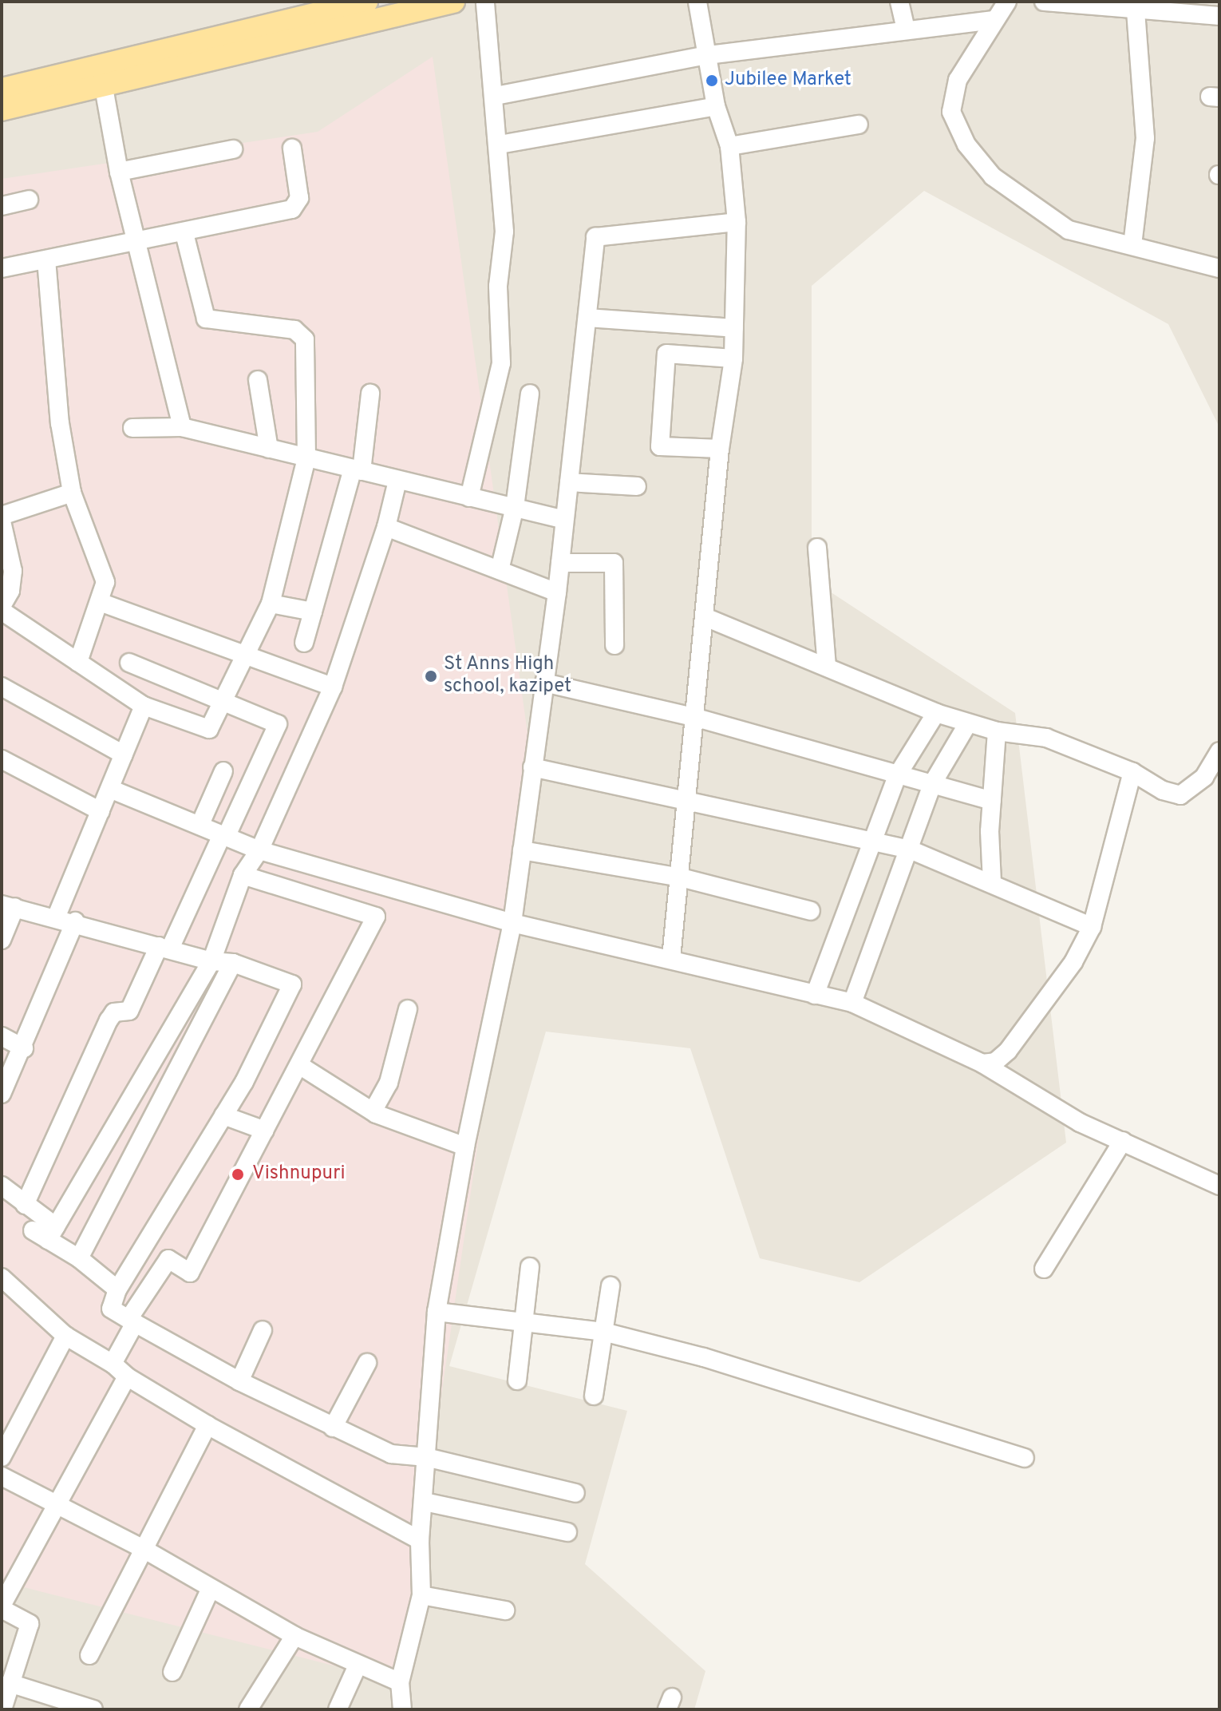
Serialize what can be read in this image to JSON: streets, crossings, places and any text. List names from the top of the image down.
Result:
{
  "places": ["Jubilee Market", "St Anns High school, kazipet", "Vishnupuri"]
}
